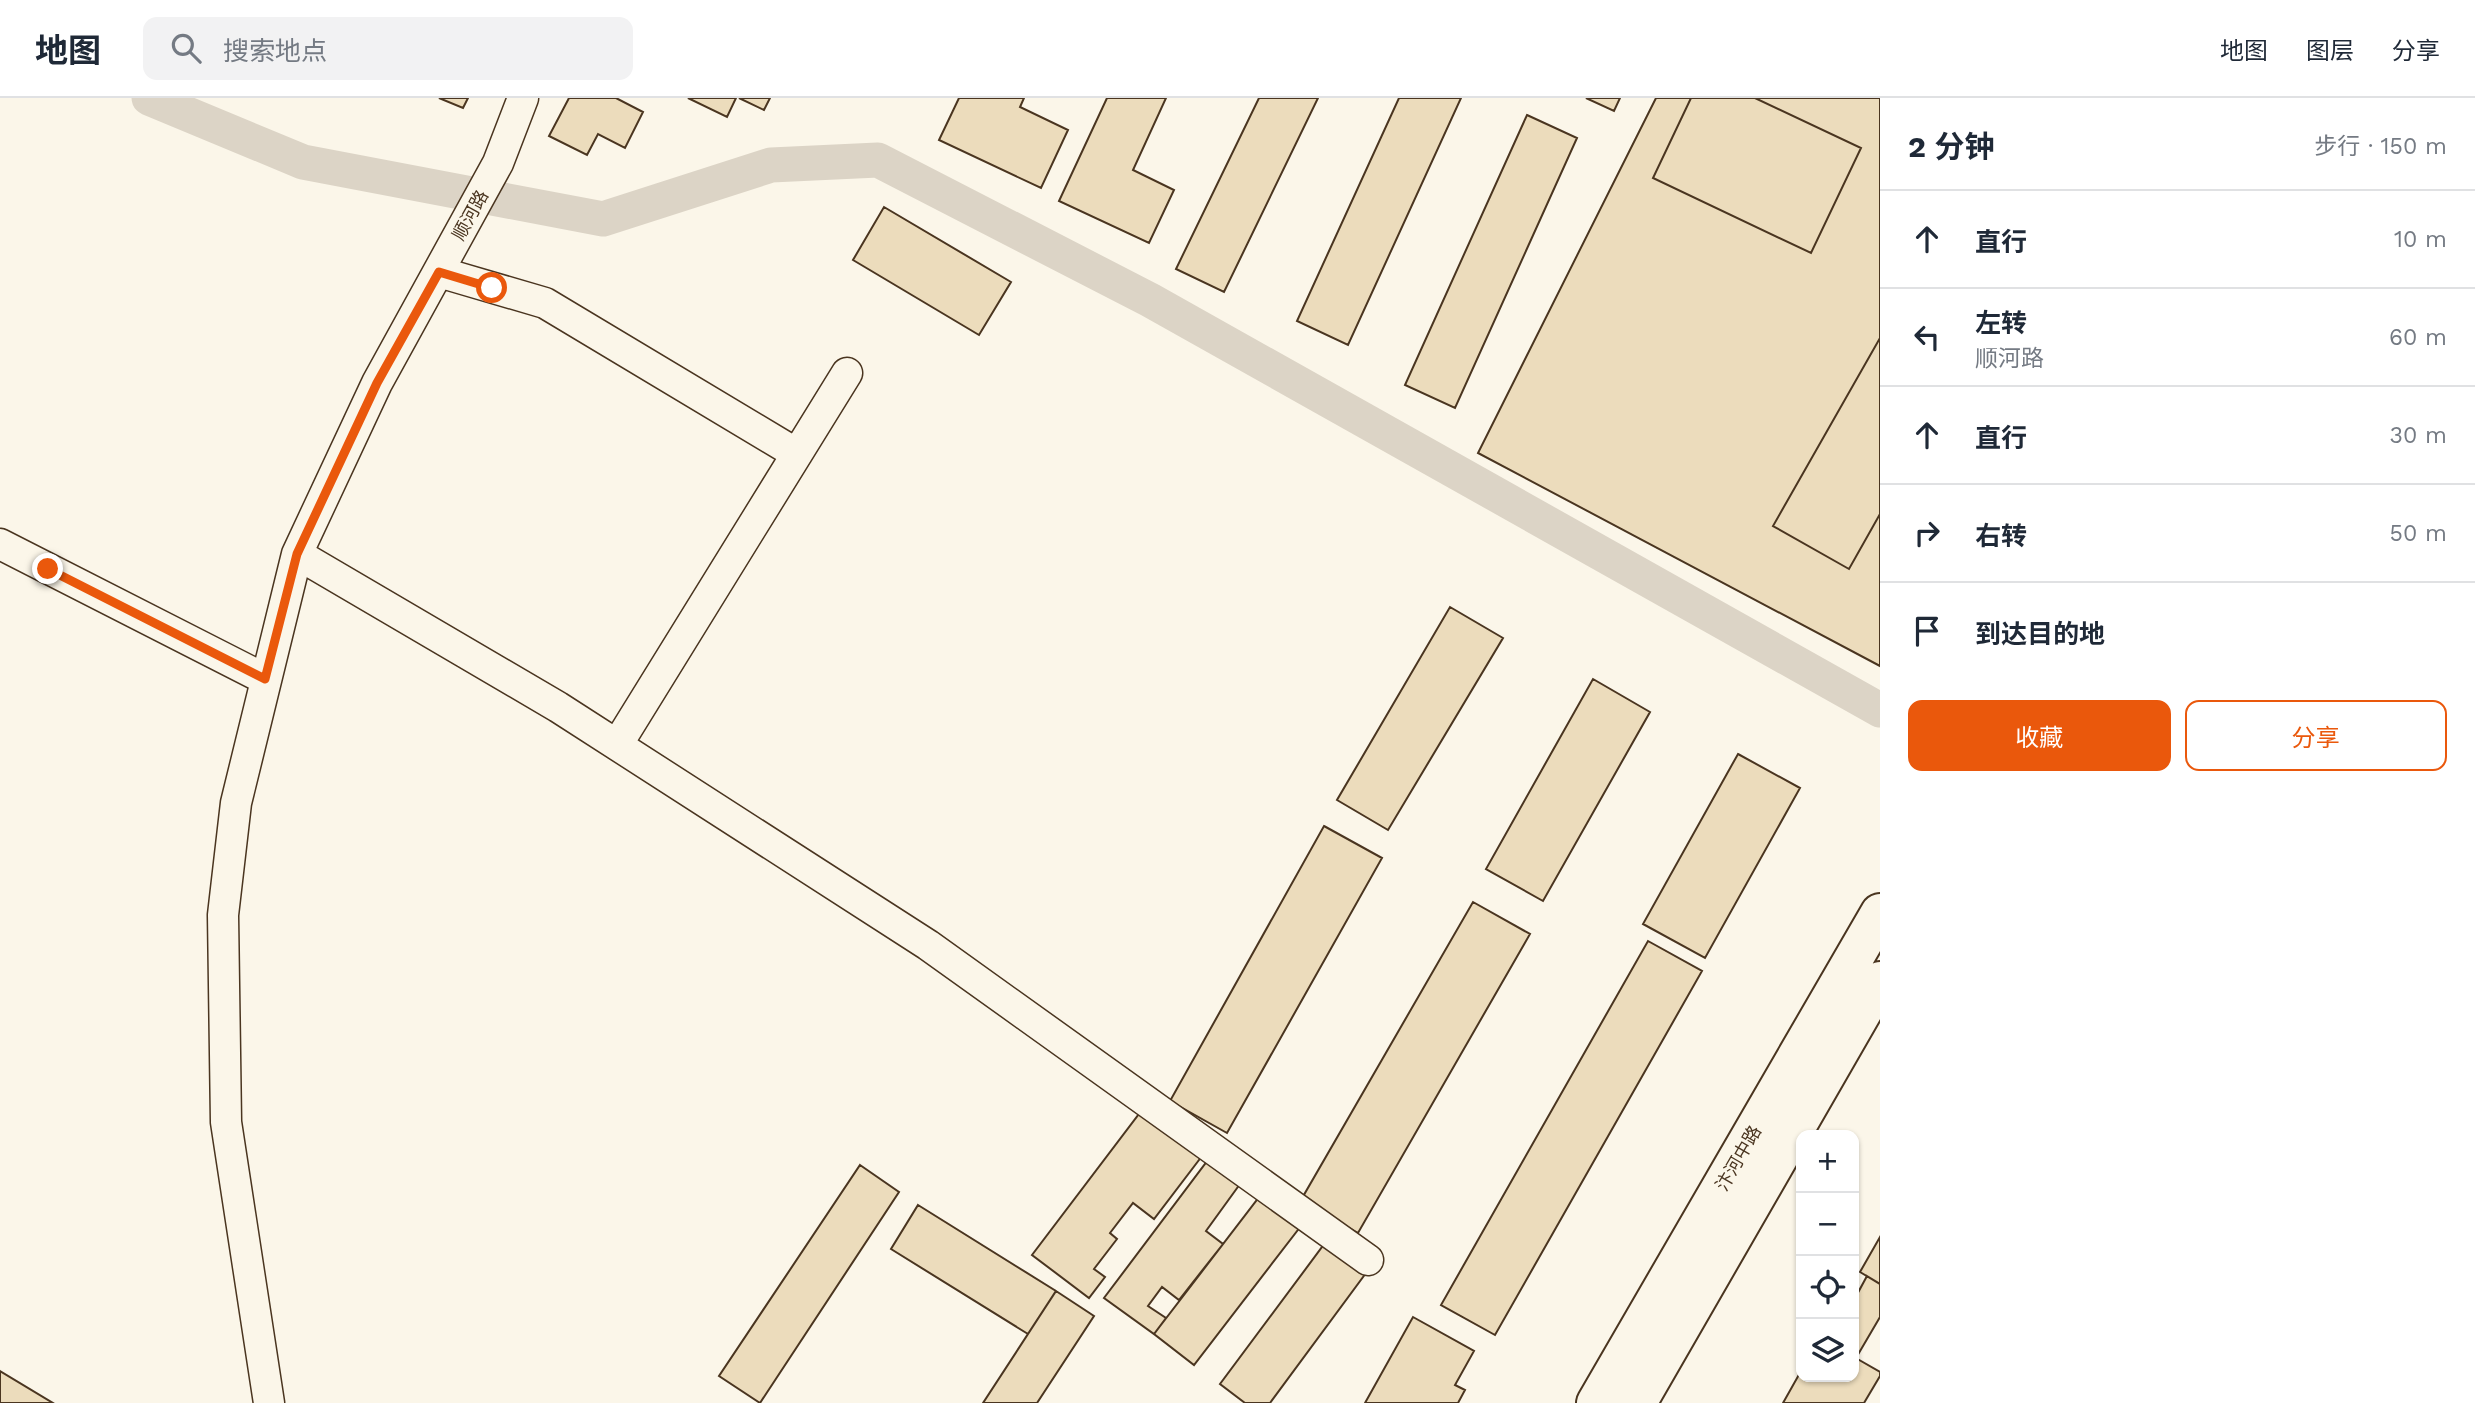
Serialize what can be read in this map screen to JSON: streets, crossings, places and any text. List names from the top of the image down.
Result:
{
  "streets": {
    "main road": ["汴河中路"],
    "street": ["顺河路"]
  },
  "page": {
    "header": "地图",
    "search": "搜索地点",
    "nav": ["地图", "图层", "分享"],
    "heading": ["2 分钟", "步行 · 150 m"],
    "list": [
      ["直行", "10 m"],
      ["左转", "顺河路", "60 m"],
      ["直行", "30 m"],
      ["右转", "50 m"],
      "到达目的地"
    ],
    "buttons": ["收藏", "分享"],
    "map_buttons": ["+", "−"]
  }
}
